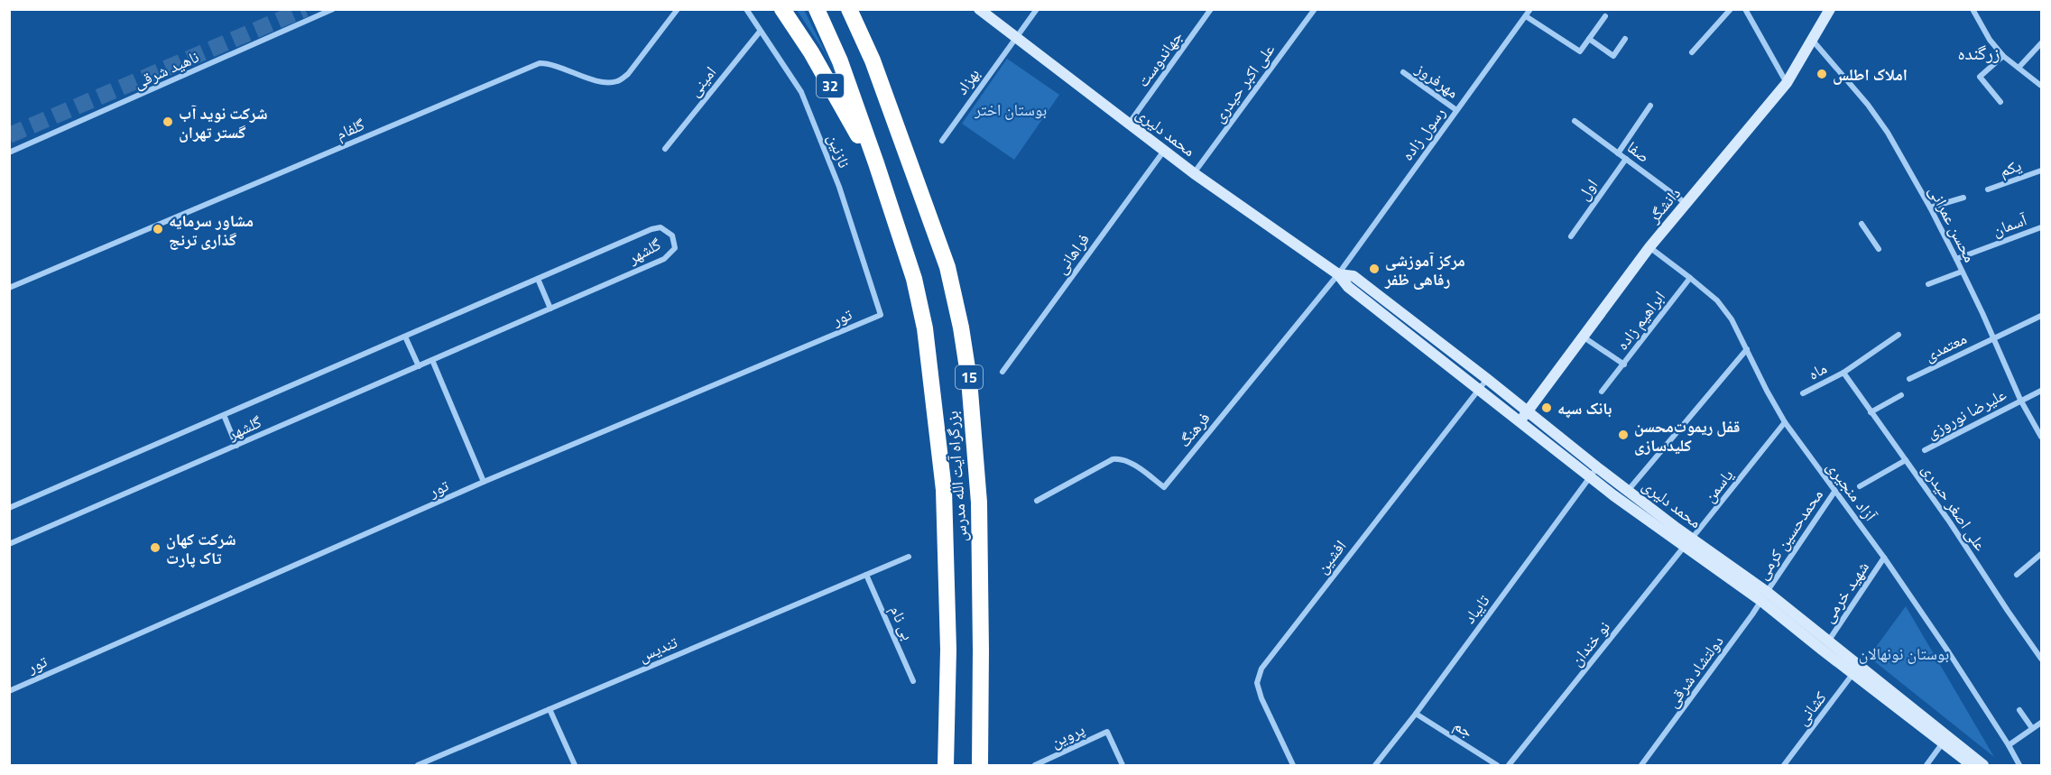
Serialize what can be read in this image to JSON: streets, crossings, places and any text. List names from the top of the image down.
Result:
{
  "streets": {
    "highway": ["32", "15", "بزرگراه آیت الله مدرس"],
    "main road": ["محمد دلیری", "دانشگر"],
    "street": [
      "جهاندوست",
      "ناهید شرقی",
      "مهرفروز",
      "امینی",
      "بهزاد",
      "علی اکبر حیدری",
      "گلفام",
      "رسول زاده",
      "نازنین",
      "صفا",
      "یکم",
      "اول",
      "محسن عمرانی",
      "آسمان",
      "گلشهر",
      "فراهانی",
      "تور",
      "ابراهیم زاده",
      "معتمدی",
      "ماه",
      "علیرضا نوروزی",
      "فرهنگ",
      "یاسمن",
      "آزاد منجیری",
      "علی اصغر حیدری",
      "محمدحسین کرمی",
      "افشین",
      "شهید خرمی",
      "تایباد",
      "بی نام",
      "نو خندان",
      "تندیس",
      "دولتشاد شرقی",
      "کشانی",
      "جم",
      "پروین"
    ]
  },
  "crossings": [
    ["جهاندوست", "محمد دلیری"],
    ["مهرفروز", "رسول زاده"],
    ["امینی", "نازنین"],
    ["بهزاد", "محمد دلیری"],
    ["علی اکبر حیدری", "محمد دلیری"],
    ["32", "بزرگراه آیت الله مدرس"],
    ["محمد دلیری", "رسول زاده"],
    ["محمد دلیری", "دانشگر"],
    ["محمد دلیری", "فراهانی"],
    ["محمد دلیری", "فرهنگ"],
    ["محمد دلیری", "یاسمن"],
    ["محمد دلیری", "محمدحسین کرمی"],
    ["محمد دلیری", "افشین"],
    ["محمد دلیری", "شهید خرمی"],
    ["محمد دلیری", "تایباد"],
    ["محمد دلیری", "نو خندان"],
    ["محمد دلیری", "دولتشاد شرقی"],
    ["محمد دلیری", "کشانی"],
    ["رسول زاده", "فرهنگ"],
    ["نازنین", "تور"],
    ["صفا", "اول"],
    ["صفا", "دانشگر"],
    ["دانشگر", "محسن عمرانی"],
    ["دانشگر", "ابراهیم زاده"],
    ["دانشگر", "آزاد منجیری"],
    ["محسن عمرانی", "آسمان"],
    ["محسن عمرانی", "معتمدی"],
    ["محسن عمرانی", "علیرضا نوروزی"],
    ["ابراهیم زاده", "آزاد منجیری"],
    ["ماه", "علی اصغر حیدری"],
    ["یاسمن", "آزاد منجیری"],
    ["یاسمن", "نو خندان"],
    ["آزاد منجیری", "محمدحسین کرمی"],
    ["آزاد منجیری", "شهید خرمی"],
    ["محمدحسین کرمی", "دولتشاد شرقی"],
    ["تایباد", "جم"],
    ["بی نام", "تندیس"]
  ],
  "districts": ["زرگنده"],
  "parks": ["بوستان اختر", "بوستان نونهالان"],
  "places": [
    "املاک اطلس",
    "شرکت نوید آب گستر تهران",
    "مشاور سرمایه گذاری ترنج",
    "مرکز آموزشی رفاهی ظفر",
    "بانک سپه",
    "قفل ریموت‌محسن کلیدسازی",
    "شرکت کهان تاک پارت"
  ]
}
